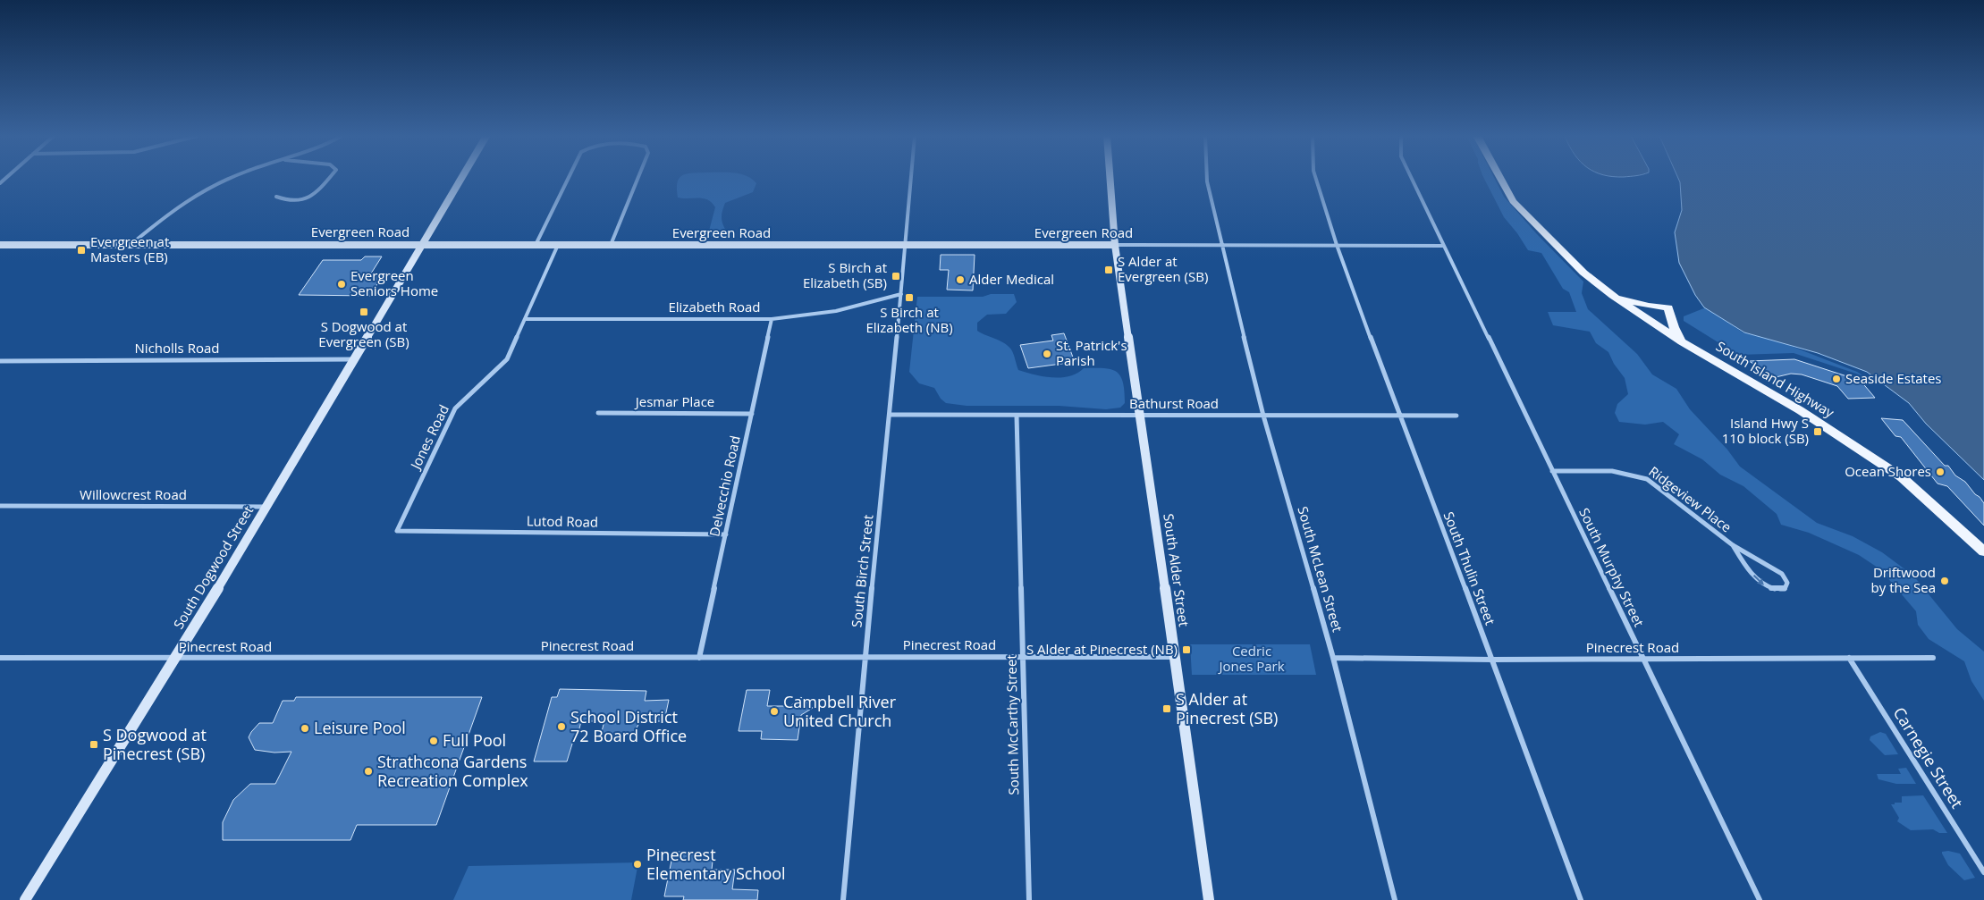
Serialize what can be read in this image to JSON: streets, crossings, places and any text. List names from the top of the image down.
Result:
{
  "streets": {
    "main road": ["South Island Highway"],
    "street": [
      "Evergreen Road",
      "Elizabeth Road",
      "Nicholls Road",
      "Jesmar Place",
      "Bathurst Road",
      "Jones Road",
      "Delvecchio Road",
      "Willowcrest Road",
      "Ridgeview Place",
      "Lutod Road",
      "South Dogwood Street",
      "South Murphy Street",
      "South Thulin Street",
      "South McLean Street",
      "South Alder Street",
      "South Birch Street",
      "Pinecrest Road",
      "South McCarthy Street",
      "Carnegie Street"
    ]
  },
  "crossings": [
    ["Evergreen Road", "Jones Road"],
    ["Evergreen Road", "South Dogwood Street"],
    ["Evergreen Road", "South Murphy Street"],
    ["Evergreen Road", "South Thulin Street"],
    ["Evergreen Road", "South McLean Street"],
    ["Evergreen Road", "South Alder Street"],
    ["Evergreen Road", "South Birch Street"],
    ["Elizabeth Road", "Jones Road"],
    ["Elizabeth Road", "Delvecchio Road"],
    ["Elizabeth Road", "South Birch Street"],
    ["Nicholls Road", "South Dogwood Street"],
    ["Jesmar Place", "Delvecchio Road"],
    ["Bathurst Road", "South Thulin Street"],
    ["Bathurst Road", "South McLean Street"],
    ["Bathurst Road", "South Alder Street"],
    ["Bathurst Road", "South Birch Street"],
    ["Bathurst Road", "South McCarthy Street"],
    ["Jones Road", "Lutod Road"],
    ["Delvecchio Road", "Lutod Road"],
    ["Delvecchio Road", "Pinecrest Road"],
    ["Willowcrest Road", "South Dogwood Street"],
    ["Ridgeview Place", "South Murphy Street"],
    ["South Dogwood Street", "Pinecrest Road"],
    ["South Murphy Street", "Pinecrest Road"],
    ["South Thulin Street", "Pinecrest Road"],
    ["South McLean Street", "Pinecrest Road"],
    ["South Alder Street", "Pinecrest Road"],
    ["South Birch Street", "Pinecrest Road"],
    ["Pinecrest Road", "South McCarthy Street"],
    ["Pinecrest Road", "Carnegie Street"]
  ],
  "parks": ["Cedric Jones Park"],
  "places": {
    "transit": [
      "Evergreen at Masters (EB)",
      "S Alder at Evergreen (SB)",
      "S Birch at Elizabeth (SB)",
      "S Birch at Elizabeth (NB)",
      "S Dogwood at Evergreen (SB)",
      "Island Hwy S 110 block (SB)",
      "S Alder at Pinecrest (NB)",
      "S Alder at Pinecrest (SB)",
      "S Dogwood at Pinecrest (SB)"
    ],
    "other": [
      "Alder Medical",
      "Evergreen Seniors Home",
      "St. Patrick's Parish",
      "Seaside Estates",
      "Ocean Shores",
      "Driftwood by the Sea",
      "Campbell River United Church",
      "School District 72 Board Office",
      "Leisure Pool",
      "Full Pool",
      "Strathcona Gardens Recreation Complex",
      "Pinecrest Elementary School"
    ]
  }
}
